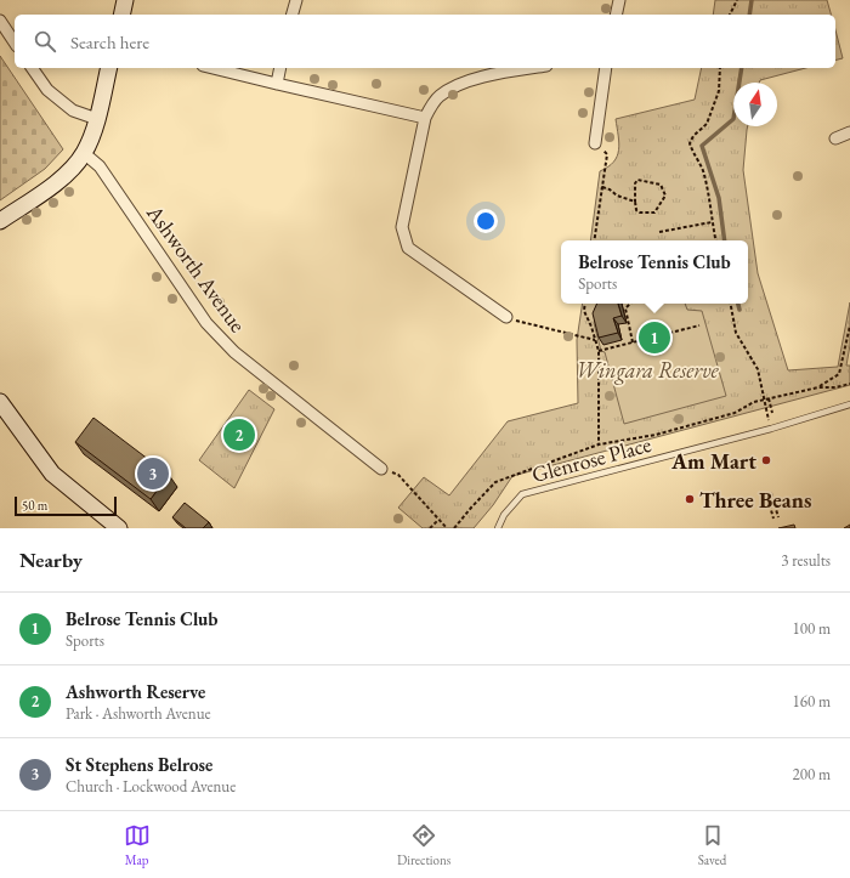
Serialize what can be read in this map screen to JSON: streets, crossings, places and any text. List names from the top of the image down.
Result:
{
  "streets": {
    "street": ["Ashworth Avenue"],
    "lane": ["Glenrose Place"]
  },
  "parks": ["Wingara Reserve"],
  "places": ["Am Mart", "Three Beans"],
  "scale_bar": "50 m",
  "north": "top",
  "page": {
    "search": "Search here",
    "popup": ["Belrose Tennis Club", "Sports"],
    "pins": ["1", "2", "3"],
    "scale": "50 m",
    "heading": ["Nearby", "3 results"],
    "list": [
      {
        "mark": "1",
        "name": "Belrose Tennis Club",
        "note": "Sports",
        "value": "100 m"
      },
      {
        "mark": "2",
        "name": "Ashworth Reserve",
        "note": "Park · Ashworth Avenue",
        "value": "160 m"
      },
      {
        "mark": "3",
        "name": "St Stephens Belrose",
        "note": "Church · Lockwood Avenue",
        "value": "200 m"
      }
    ],
    "nav": ["Map", "Directions", "Saved"]
  }
}
